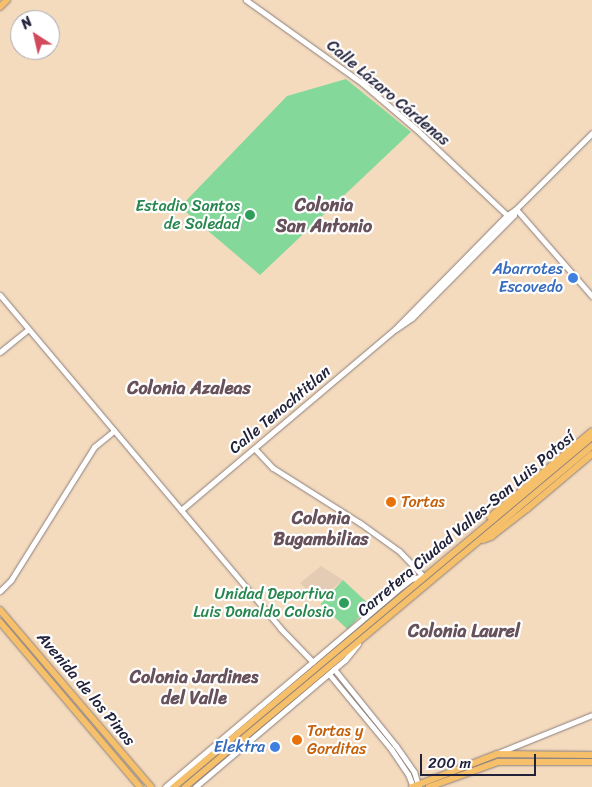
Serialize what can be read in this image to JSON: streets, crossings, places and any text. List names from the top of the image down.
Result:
{
  "streets": {
    "main road": ["Carretera Ciudad Valles-San Luis Potosí", "Avenida de los Pinos"],
    "street": ["Calle Lázaro Cárdenas", "Calle Tenochtitlan"]
  },
  "crossings": [
    ["Calle Lázaro Cárdenas", "Calle Tenochtitlan"]
  ],
  "districts": [
    "Colonia San Antonio",
    "Colonia Azaleas",
    "Colonia Bugambilias",
    "Colonia Laurel",
    "Colonia Jardines del Valle"
  ],
  "places": [
    "Estadio Santos de Soledad",
    "Abarrotes Escovedo",
    "Tortas",
    "Unidad Deportiva Luis Donaldo Colosio",
    "Tortas y Gorditas",
    "Elektra"
  ],
  "scale_bar": "200 m",
  "north": "top left"
}
